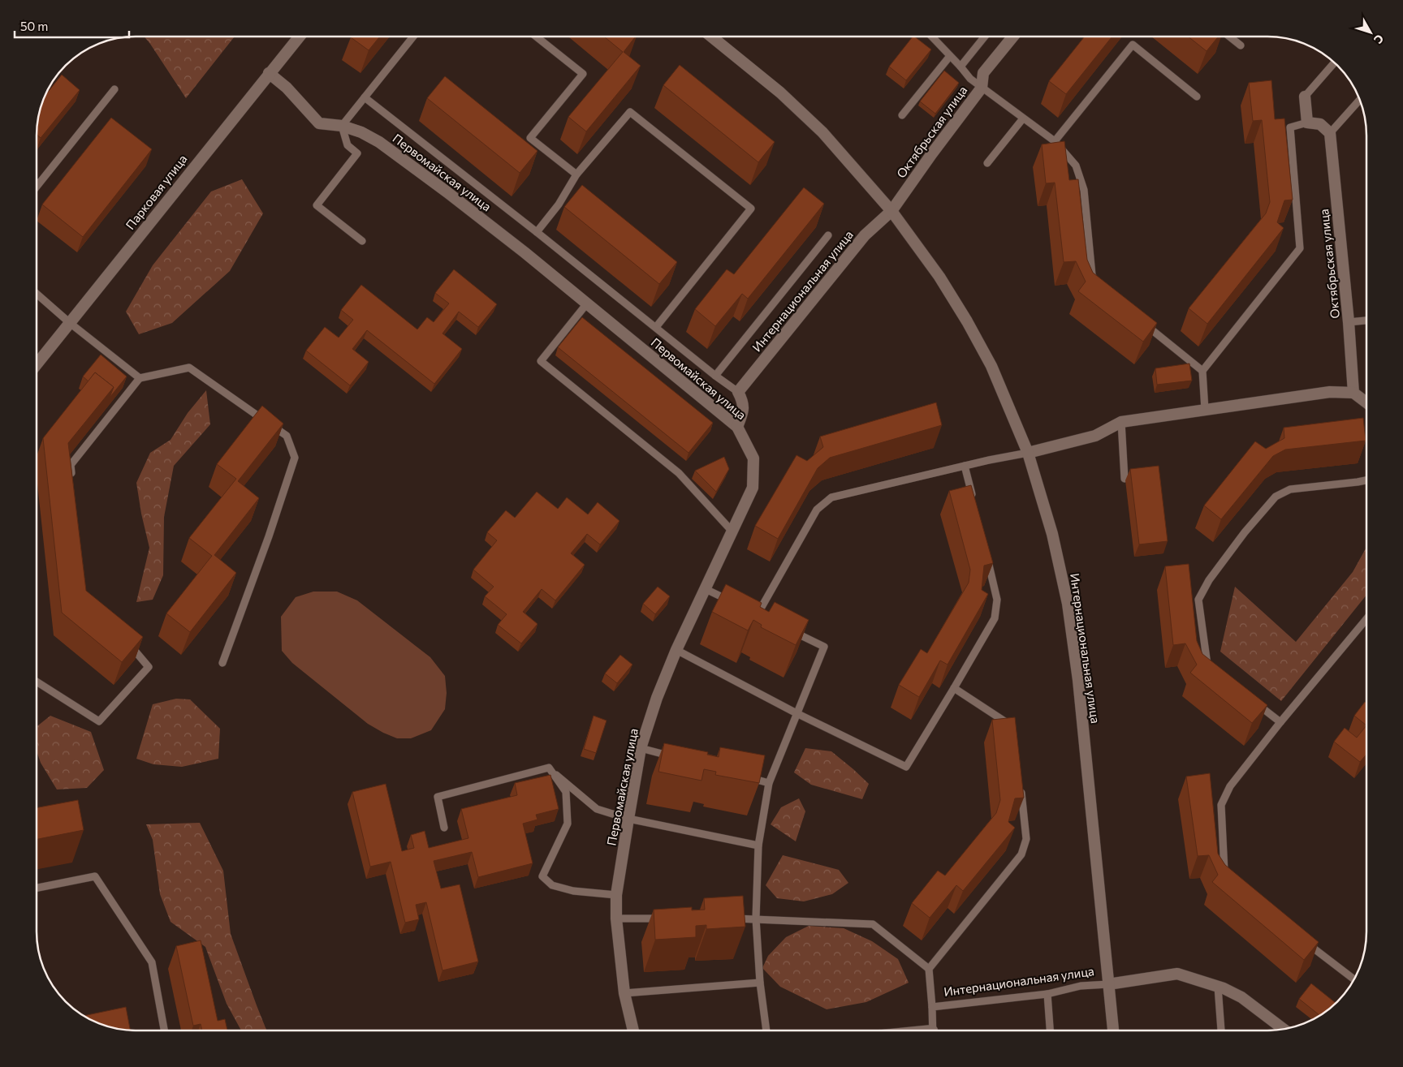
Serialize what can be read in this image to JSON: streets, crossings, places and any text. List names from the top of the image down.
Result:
{
  "streets": {
    "street": [
      "Октябрьская улица",
      "Первомайская улица",
      "Парковая улица",
      "Интернациональная улица"
    ]
  },
  "crossings": [
    ["Октябрьская улица", "Интернациональная улица"],
    ["Первомайская улица", "Парковая улица"],
    ["Первомайская улица", "Интернациональная улица"]
  ],
  "scale_bar": "50 m",
  "north": "bottom right"
}
